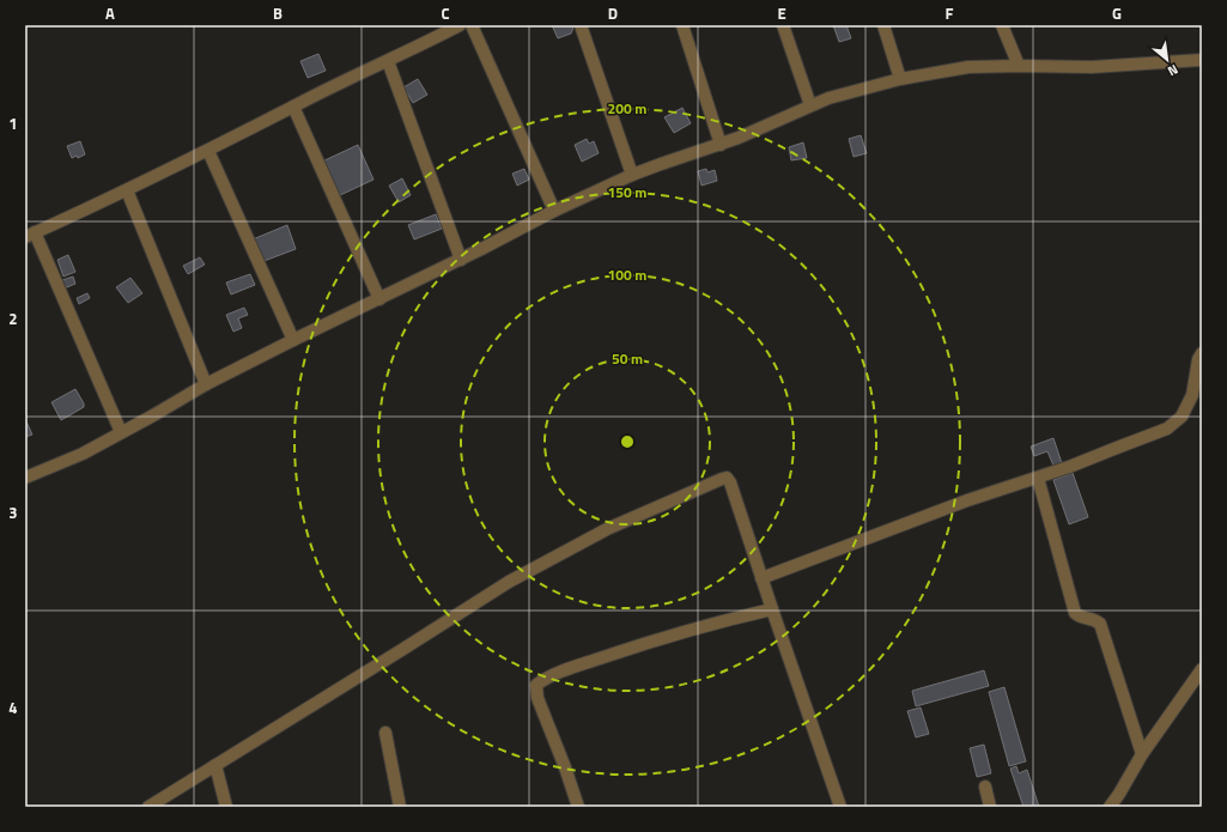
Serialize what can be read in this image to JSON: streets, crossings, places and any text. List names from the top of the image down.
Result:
{
  "north": "bottom right",
  "grid": {
    "columns": [
      "A",
      "B",
      "C",
      "D",
      "E",
      "F",
      "G"
    ],
    "rows": [
      "1",
      "2",
      "3",
      "4"
    ]
  },
  "rings": [
    "200 m",
    "150 m",
    "100 m",
    "50 m"
  ]
}
